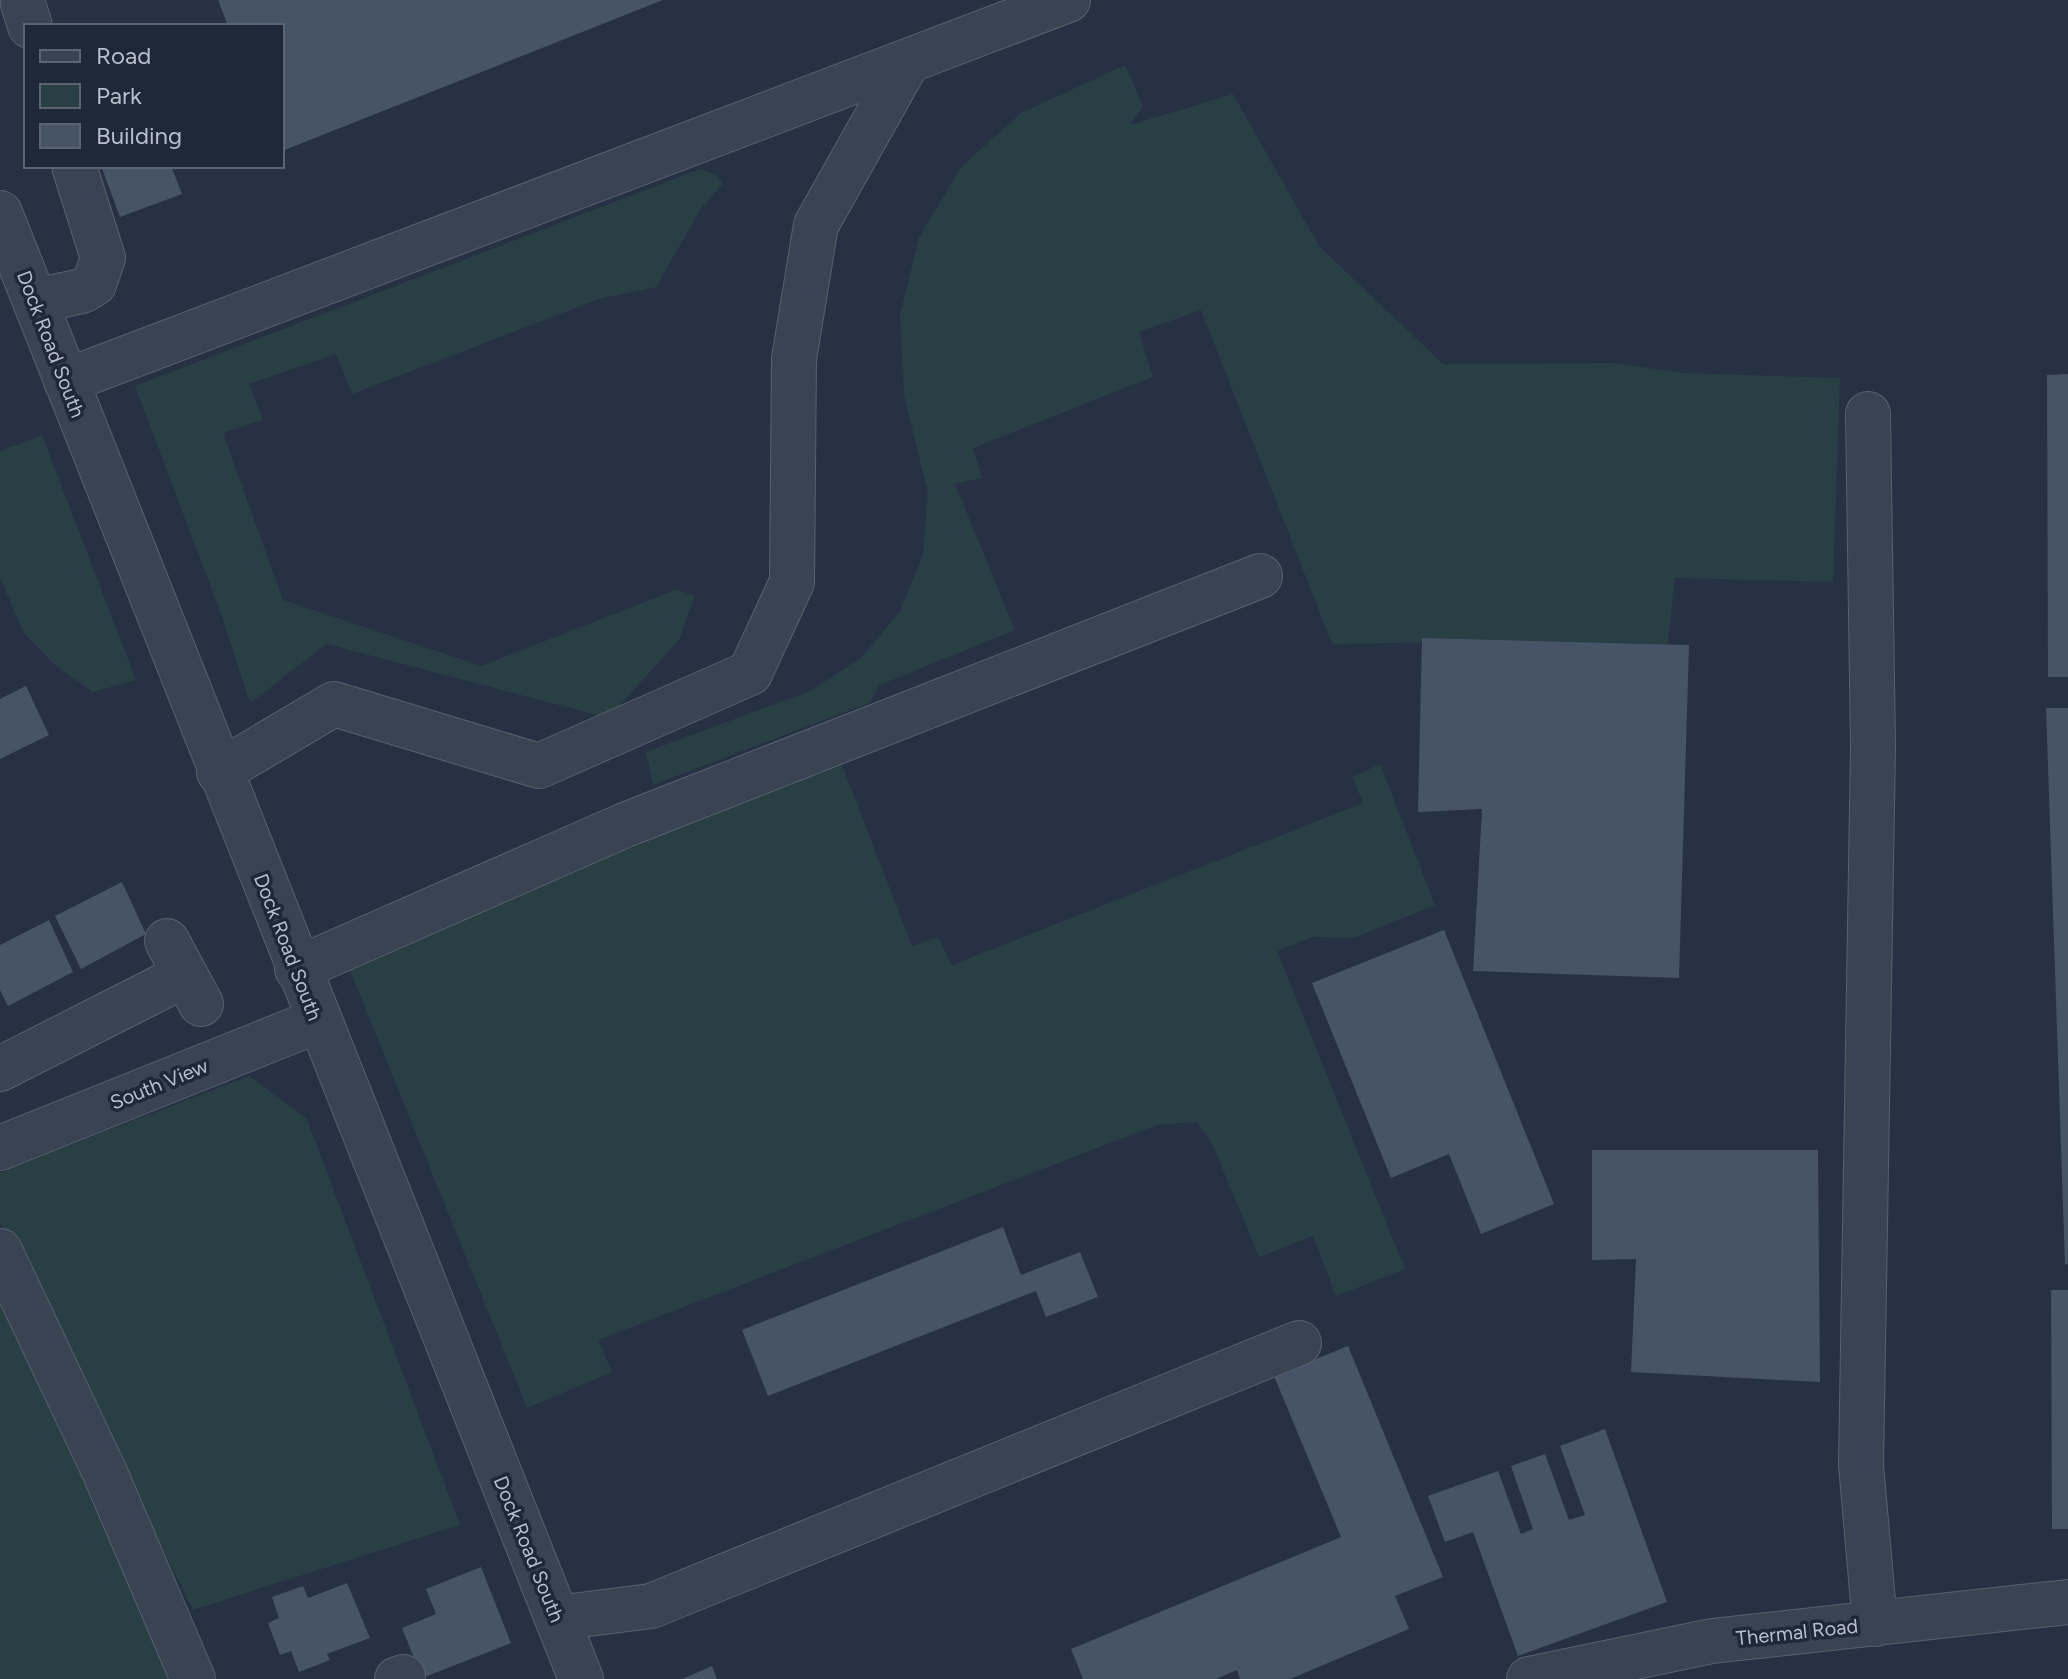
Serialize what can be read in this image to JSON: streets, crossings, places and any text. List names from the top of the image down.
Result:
{
  "streets": {
    "street": ["Dock Road South", "South View", "Thermal Road"]
  },
  "crossings": [
    ["Dock Road South", "South View"]
  ],
  "legend": ["Road", "Park", "Building"]
}
